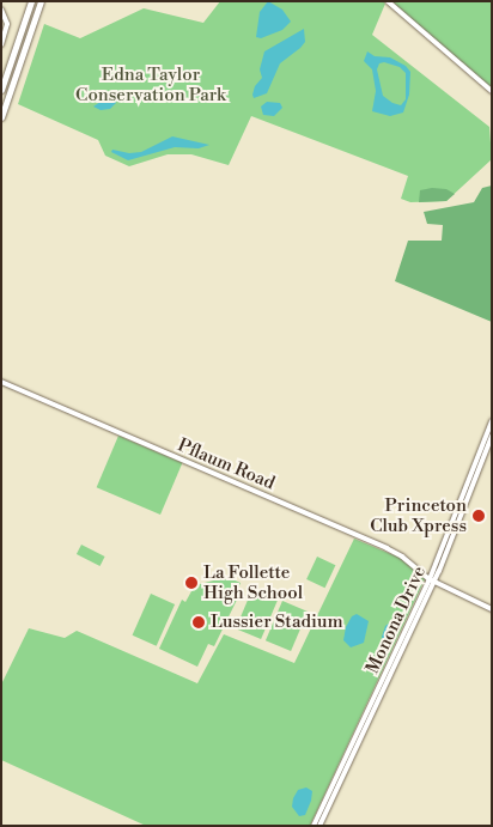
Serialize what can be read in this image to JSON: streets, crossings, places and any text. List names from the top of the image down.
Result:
{
  "streets": {
    "street": ["Pflaum Road", "Monona Drive"]
  },
  "crossings": [
    ["Pflaum Road", "Monona Drive"]
  ],
  "parks": ["Edna Taylor Conservation Park"],
  "places": ["Princeton Club Xpress", "La Follette High School", "Lussier Stadium"]
}
